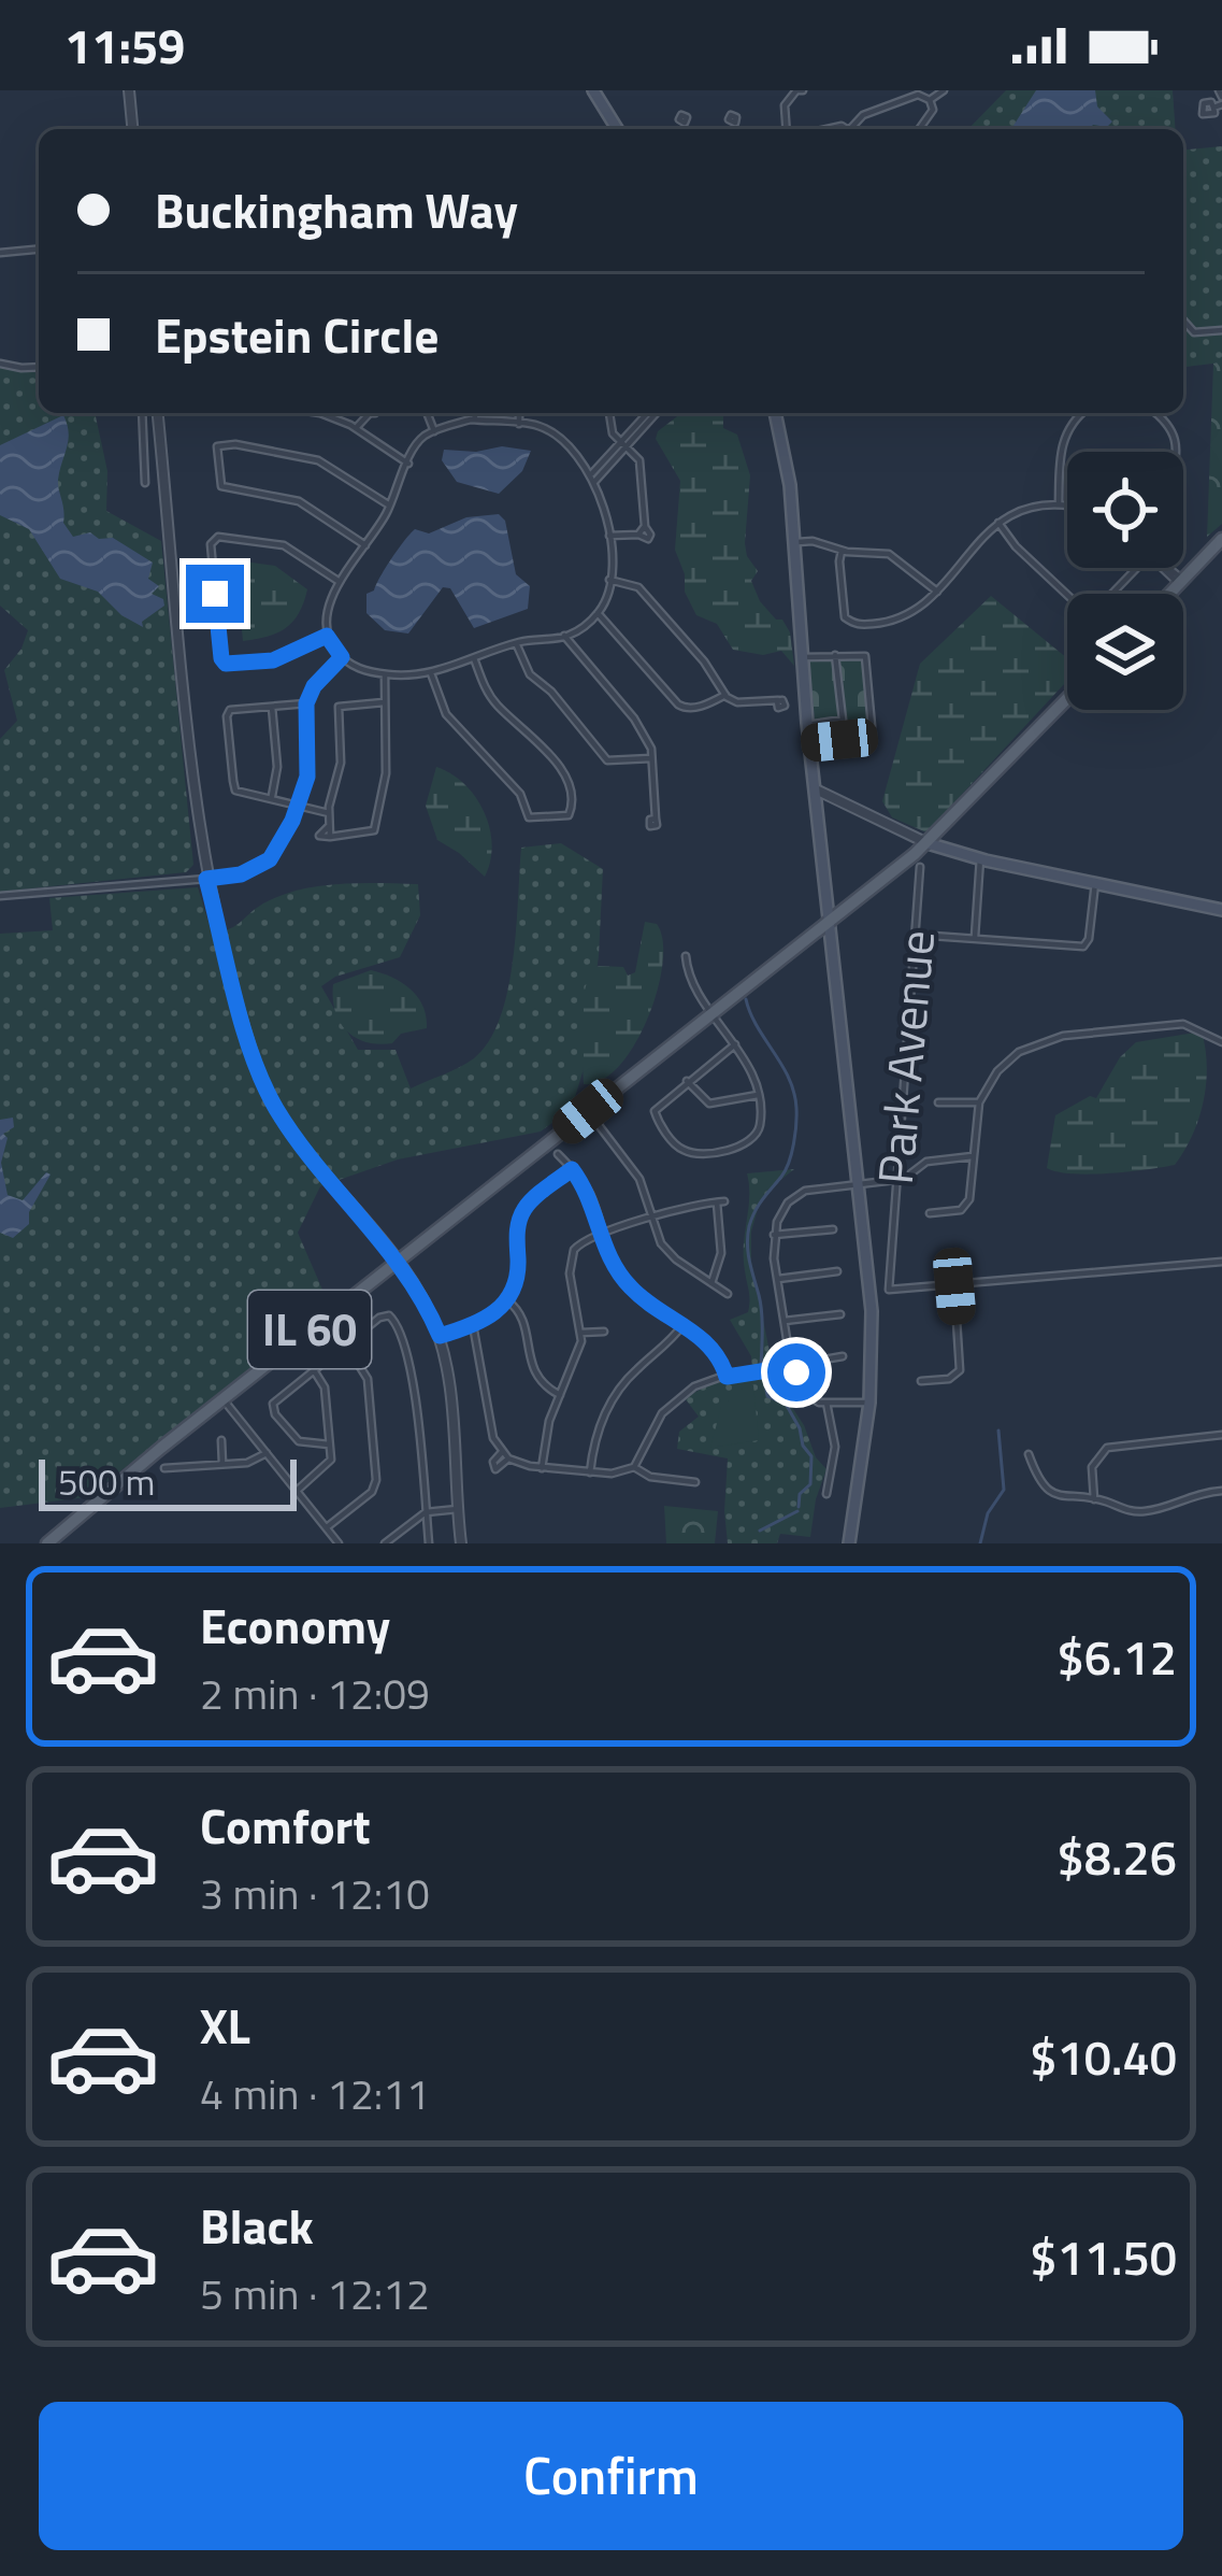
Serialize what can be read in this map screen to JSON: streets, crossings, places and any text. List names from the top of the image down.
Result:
{
  "streets": {
    "main road": ["IL 60"],
    "street": ["Park Avenue"]
  },
  "scale_bar": "500 m",
  "page": {
    "status": "11:59",
    "banner": ["Buckingham Way", "Epstein Circle"],
    "scale": "500 m",
    "list": [
      {
        "name": "Economy",
        "note": "2 min · 12:09",
        "value": "$6.12"
      },
      {
        "name": "Comfort",
        "note": "3 min · 12:10",
        "value": "$8.26"
      },
      {
        "name": "XL",
        "note": "4 min · 12:11",
        "value": "$10.40"
      },
      {
        "name": "Black",
        "note": "5 min · 12:12",
        "value": "$11.50"
      }
    ],
    "buttons": "Confirm"
  }
}
